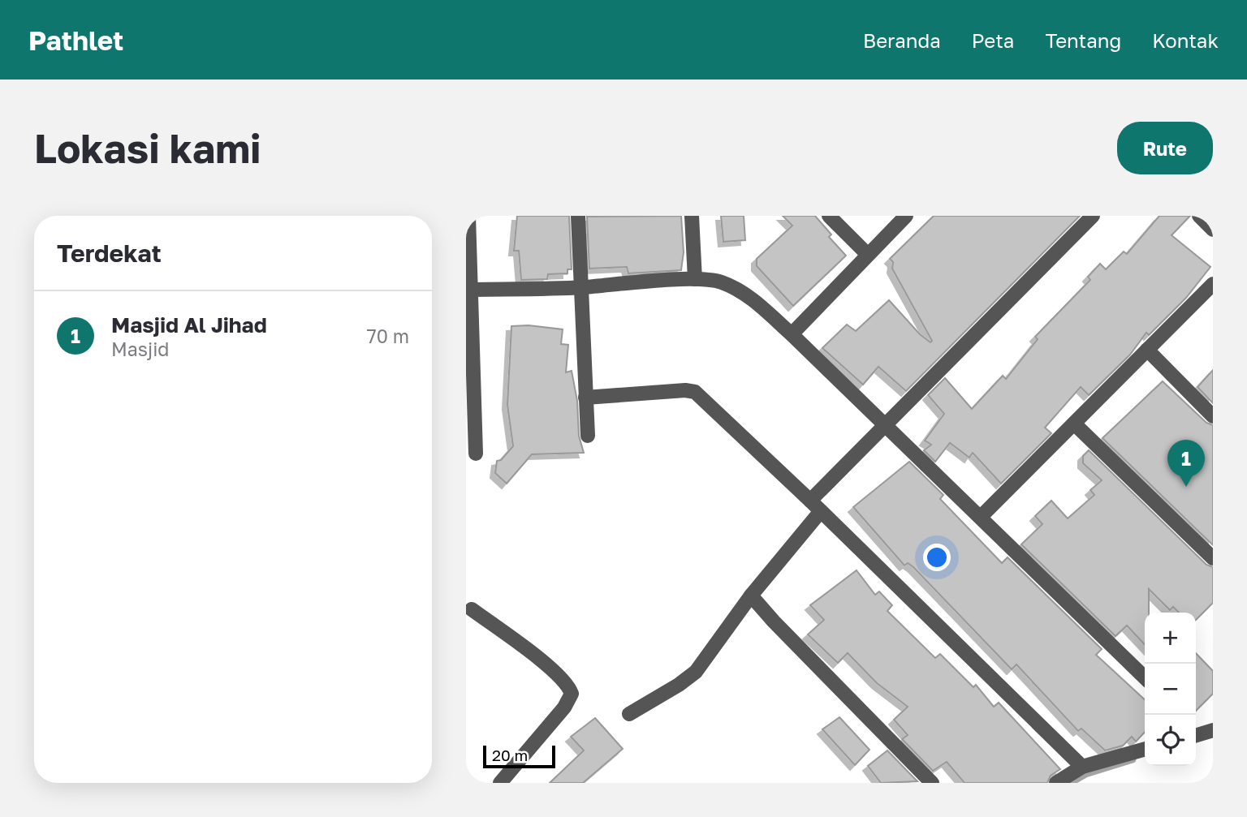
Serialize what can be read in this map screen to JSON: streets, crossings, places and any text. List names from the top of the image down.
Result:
{
  "scale_bar": "20 m",
  "page": {
    "header": "Pathlet",
    "nav": [
      "Beranda",
      "Peta",
      "Tentang",
      "Kontak"
    ],
    "buttons": "Rute",
    "title": "Lokasi kami",
    "heading": "Terdekat",
    "list": [
      {
        "mark": "1",
        "name": "Masjid Al Jihad",
        "note": "Masjid",
        "value": "70 m"
      }
    ],
    "pins": "1",
    "map_buttons": ["+", "−"],
    "scale": "20 m"
  }
}
